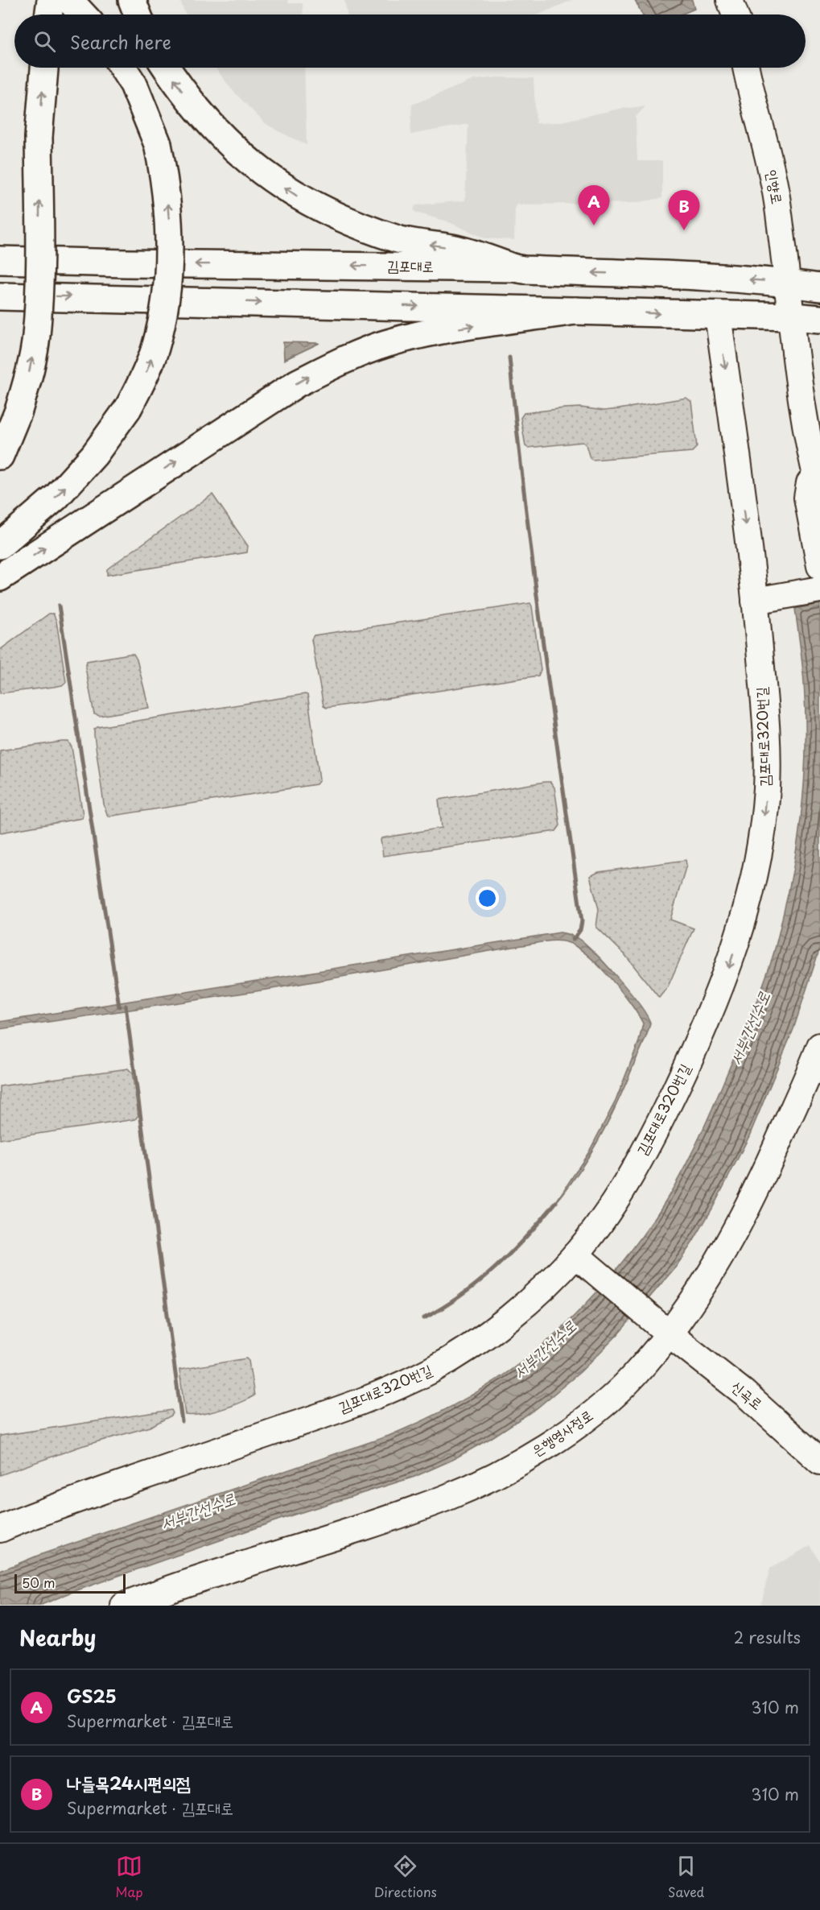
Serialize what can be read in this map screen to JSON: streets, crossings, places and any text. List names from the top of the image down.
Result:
{
  "streets": {
    "main road": ["김포대로"],
    "street": [
      "인향로",
      "김포대로320번길",
      "신곡로",
      "은행영사정로"
    ]
  },
  "crossings": [
    ["인향로", "김포대로"],
    ["김포대로320번길", "신곡로"],
    ["신곡로", "은행영사정로"]
  ],
  "one_way": ["김포대로320번길"],
  "water": ["서부간선수로"],
  "scale_bar": "50 m",
  "page": {
    "search": "Search here",
    "pins": ["A", "B"],
    "scale": "50 m",
    "heading": ["Nearby", "2 results"],
    "list": [
      {
        "mark": "A",
        "name": "GS25",
        "note": "Supermarket · 김포대로",
        "value": "310 m"
      },
      {
        "mark": "B",
        "name": "나들목24시편의점",
        "note": "Supermarket · 김포대로",
        "value": "310 m"
      }
    ],
    "nav": ["Map", "Directions", "Saved"]
  }
}
